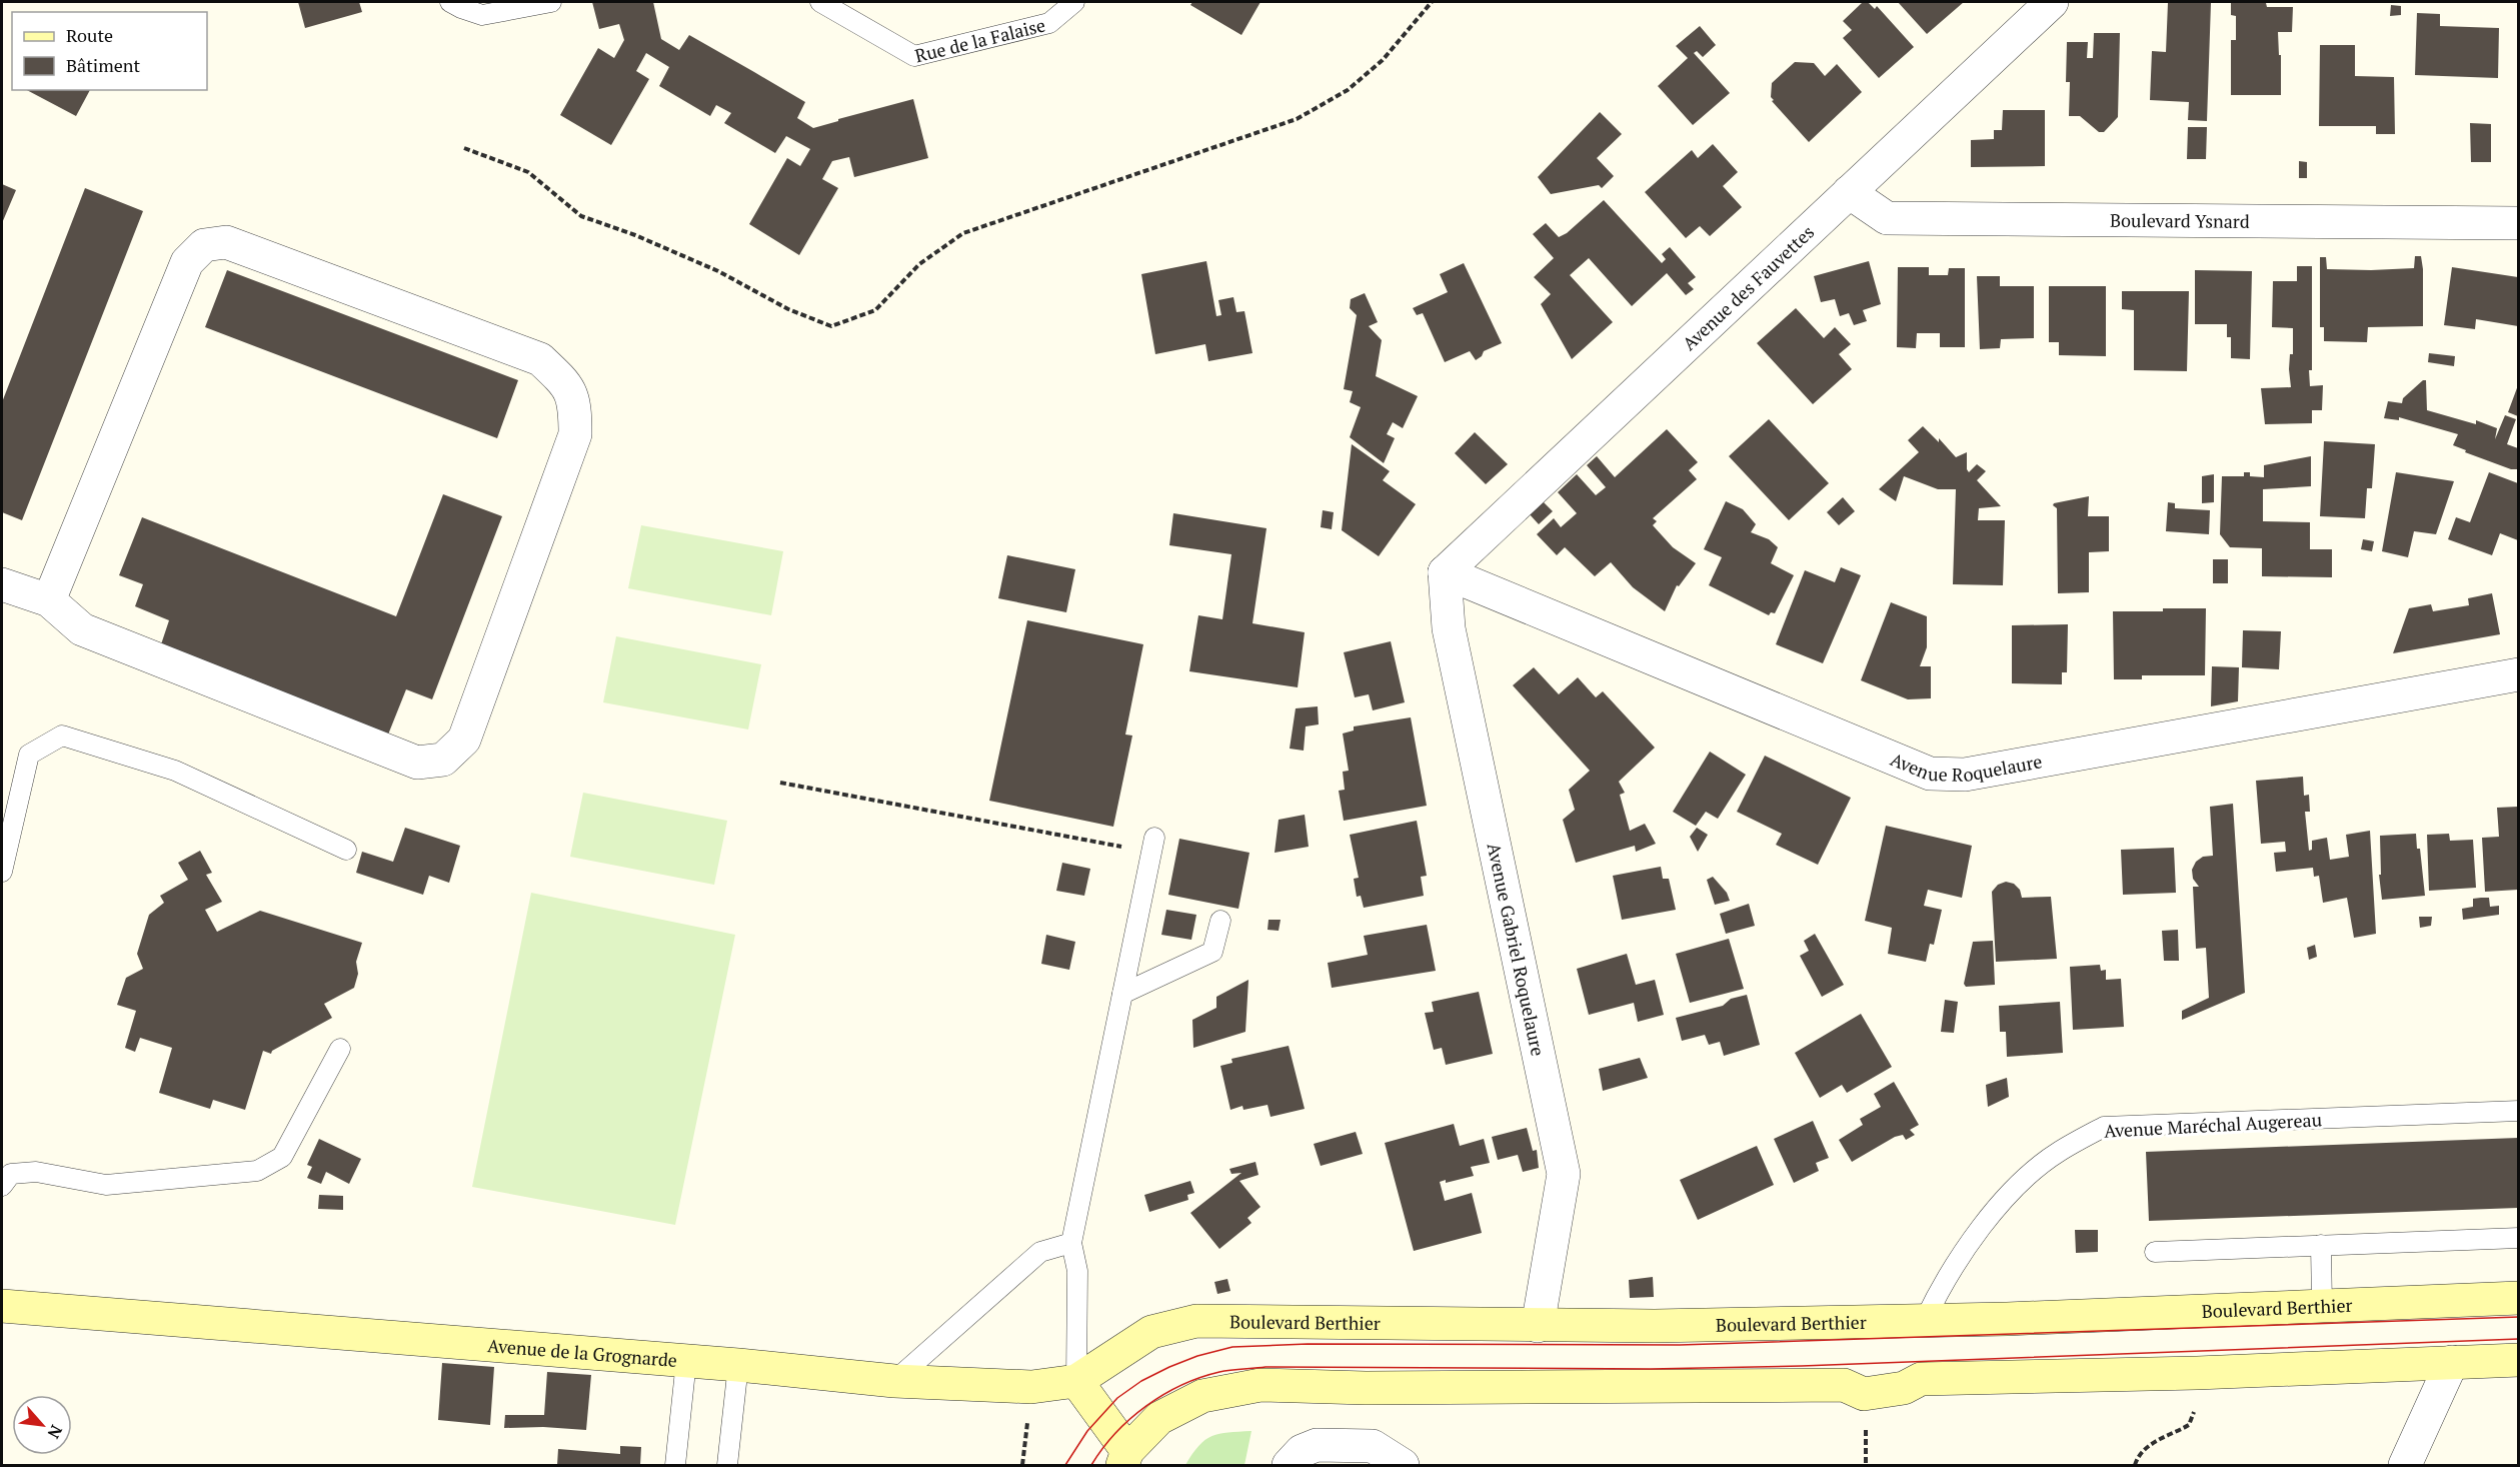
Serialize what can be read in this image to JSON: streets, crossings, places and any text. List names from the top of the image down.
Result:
{
  "streets": {
    "street": [
      "Boulevard Ysnard",
      "Avenue des Fauvettes",
      "Avenue Roquelaure",
      "Avenue Gabriel Roquelaure",
      "Boulevard Berthier",
      "Avenue de la Grognarde"
    ],
    "lane": ["Rue de la Falaise", "Avenue Maréchal Augereau"]
  },
  "crossings": [
    ["Boulevard Ysnard", "Avenue des Fauvettes"],
    ["Avenue des Fauvettes", "Avenue Roquelaure"],
    ["Avenue des Fauvettes", "Avenue Gabriel Roquelaure"],
    ["Avenue Roquelaure", "Avenue Gabriel Roquelaure"],
    ["Avenue Gabriel Roquelaure", "Boulevard Berthier"],
    ["Avenue Maréchal Augereau", "Boulevard Berthier"],
    ["Boulevard Berthier", "Avenue de la Grognarde"]
  ],
  "legend": ["Route", "Bâtiment"],
  "north": "bottom right"
}
